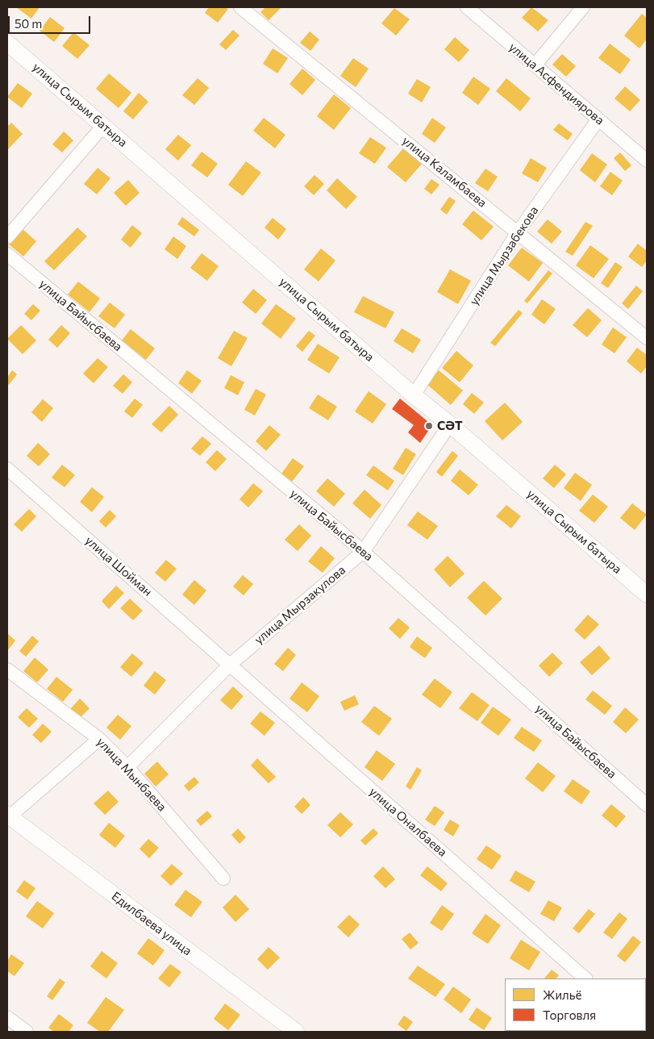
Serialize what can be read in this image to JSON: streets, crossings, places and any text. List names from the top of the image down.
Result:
{
  "streets": {
    "street": [
      "улица Асфендиярова",
      "улица Сырым батыра",
      "улица Каламбаева",
      "улица Мырзабекова",
      "улица Байысбаева",
      "улица Шойман",
      "улица Мырзакулова",
      "улица Мынбаева",
      "улица Оналбаева",
      "Едилбаева улица"
    ]
  },
  "crossings": [
    ["улица Асфендиярова", "улица Мырзабекова"],
    ["улица Сырым батыра", "улица Мырзабекова"],
    ["улица Сырым батыра", "улица Мырзакулова"],
    ["улица Каламбаева", "улица Мырзабекова"],
    ["улица Байысбаева", "улица Мырзакулова"],
    ["улица Шойман", "улица Мырзакулова"],
    ["улица Шойман", "улица Оналбаева"],
    ["улица Мырзакулова", "улица Мынбаева"],
    ["улица Мырзакулова", "улица Оналбаева"]
  ],
  "places": ["СƏТ"],
  "legend": ["Жильё", "Торговля"],
  "scale_bar": "50 m"
}
